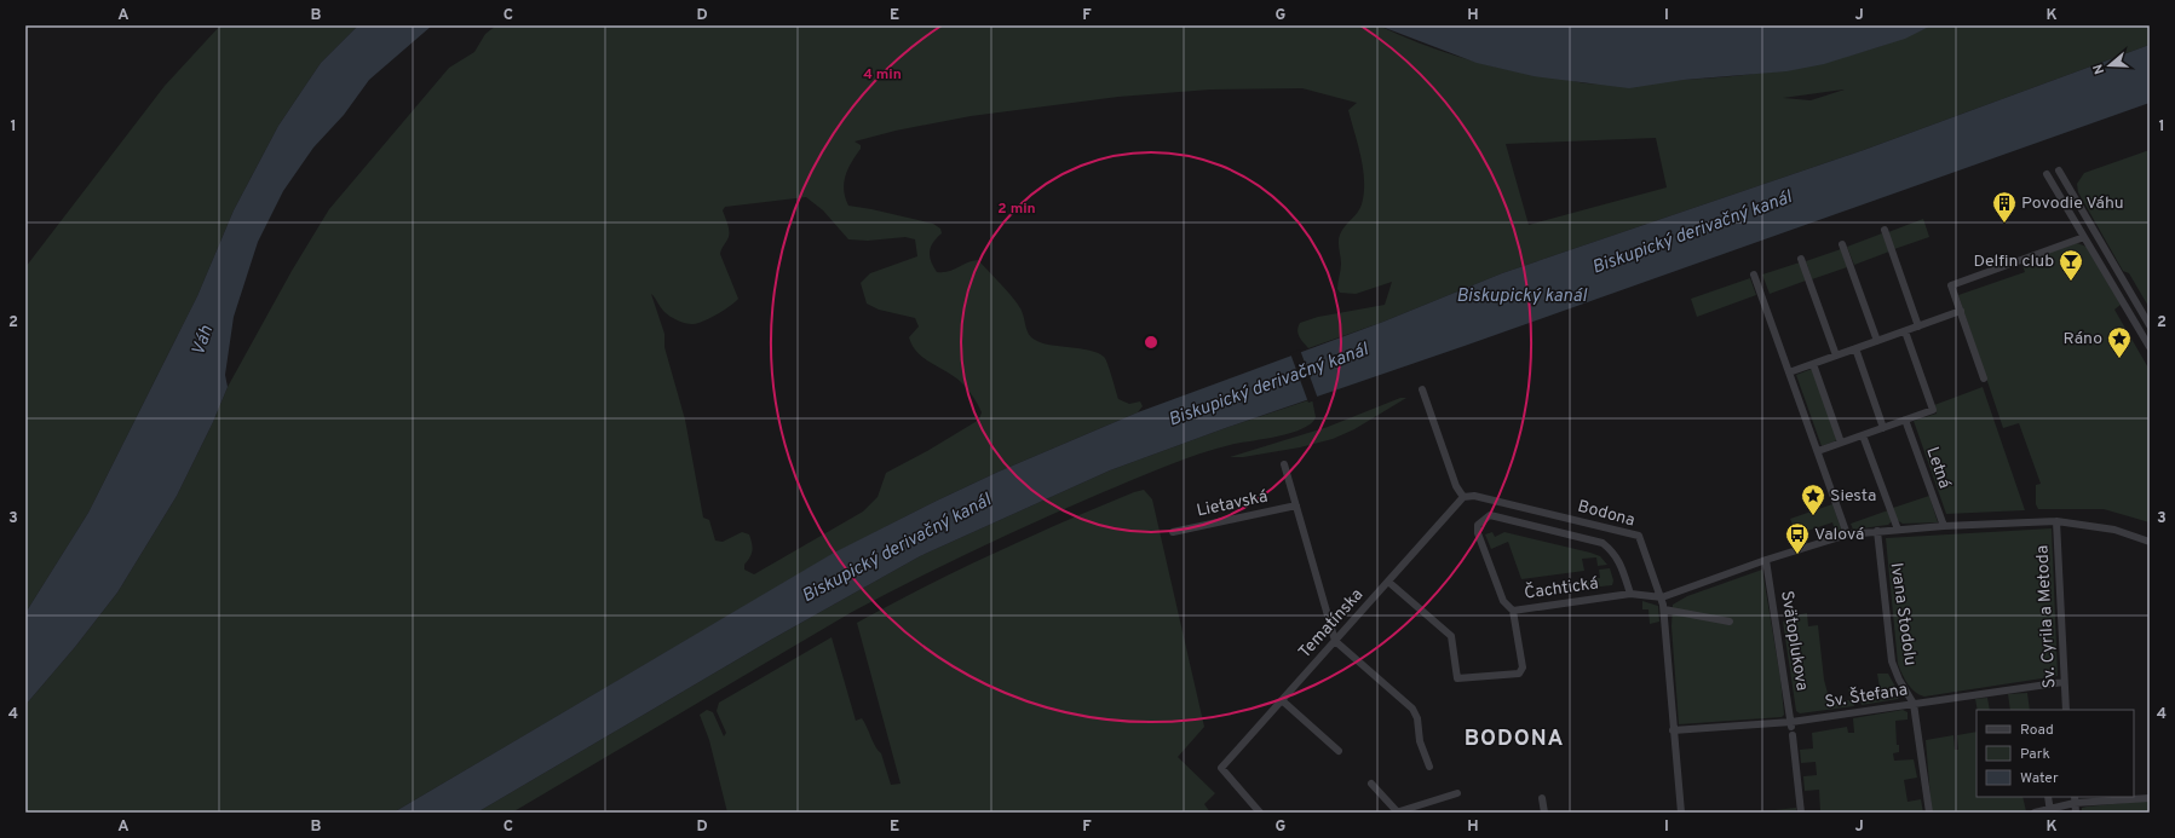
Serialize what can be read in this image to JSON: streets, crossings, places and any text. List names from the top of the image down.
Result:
{
  "streets": {
    "street": [
      "Letná",
      "Lietavská",
      "Bodona",
      "Čachtická",
      "Ivana Stodolu",
      "Sv. Cyrila a Metoda",
      "Tematínska",
      "Svätoplukova",
      "Sv. Štefana"
    ]
  },
  "crossings": [
    ["Lietavská", "Tematínska"],
    ["Bodona", "Čachtická"],
    ["Bodona", "Tematínska"],
    ["Bodona", "Sv. Štefana"],
    ["Ivana Stodolu", "Sv. Štefana"],
    ["Sv. Cyrila a Metoda", "Sv. Štefana"],
    ["Svätoplukova", "Sv. Štefana"]
  ],
  "districts": ["BODONA"],
  "water": ["Biskupický derivačný kanál", "Biskupický kanál", "Váh"],
  "places": {
    "building": ["Povodie Váhu"],
    "bar": ["Delfin club"],
    "place": ["Ráno", "Siesta"],
    "bus stop": ["Valová"]
  },
  "legend": ["Road", "Park", "Water"],
  "north": "left",
  "grid": {
    "columns": [
      "A",
      "B",
      "C",
      "D",
      "E",
      "F",
      "G",
      "H",
      "I",
      "J",
      "K"
    ],
    "rows": [
      "1",
      "2",
      "3",
      "4"
    ]
  },
  "rings": ["4 min", "2 min"]
}
